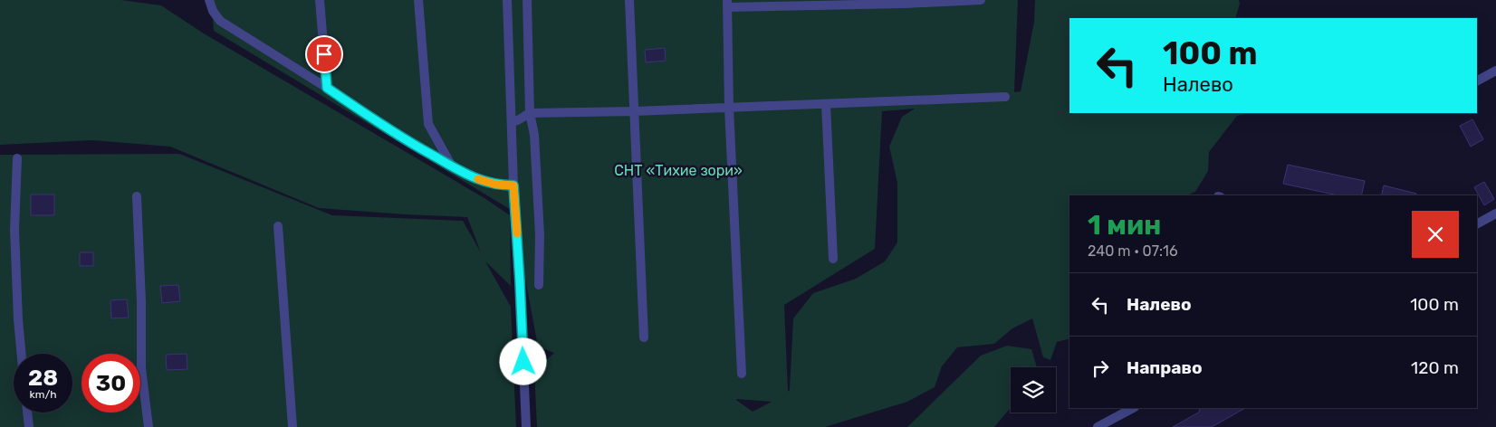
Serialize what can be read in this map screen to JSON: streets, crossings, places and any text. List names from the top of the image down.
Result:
{
  "parks": ["СНТ «Тихие зори»"],
  "page": {
    "turn": ["100 m", "Налево"],
    "heading": ["1 мин", "240 m · 07:16"],
    "list": [
      {
        "name": "Налево",
        "value": "100 m"
      },
      {
        "name": "Направо",
        "value": "120 m"
      }
    ],
    "speed": "28 km/h",
    "limit": "30"
  }
}
